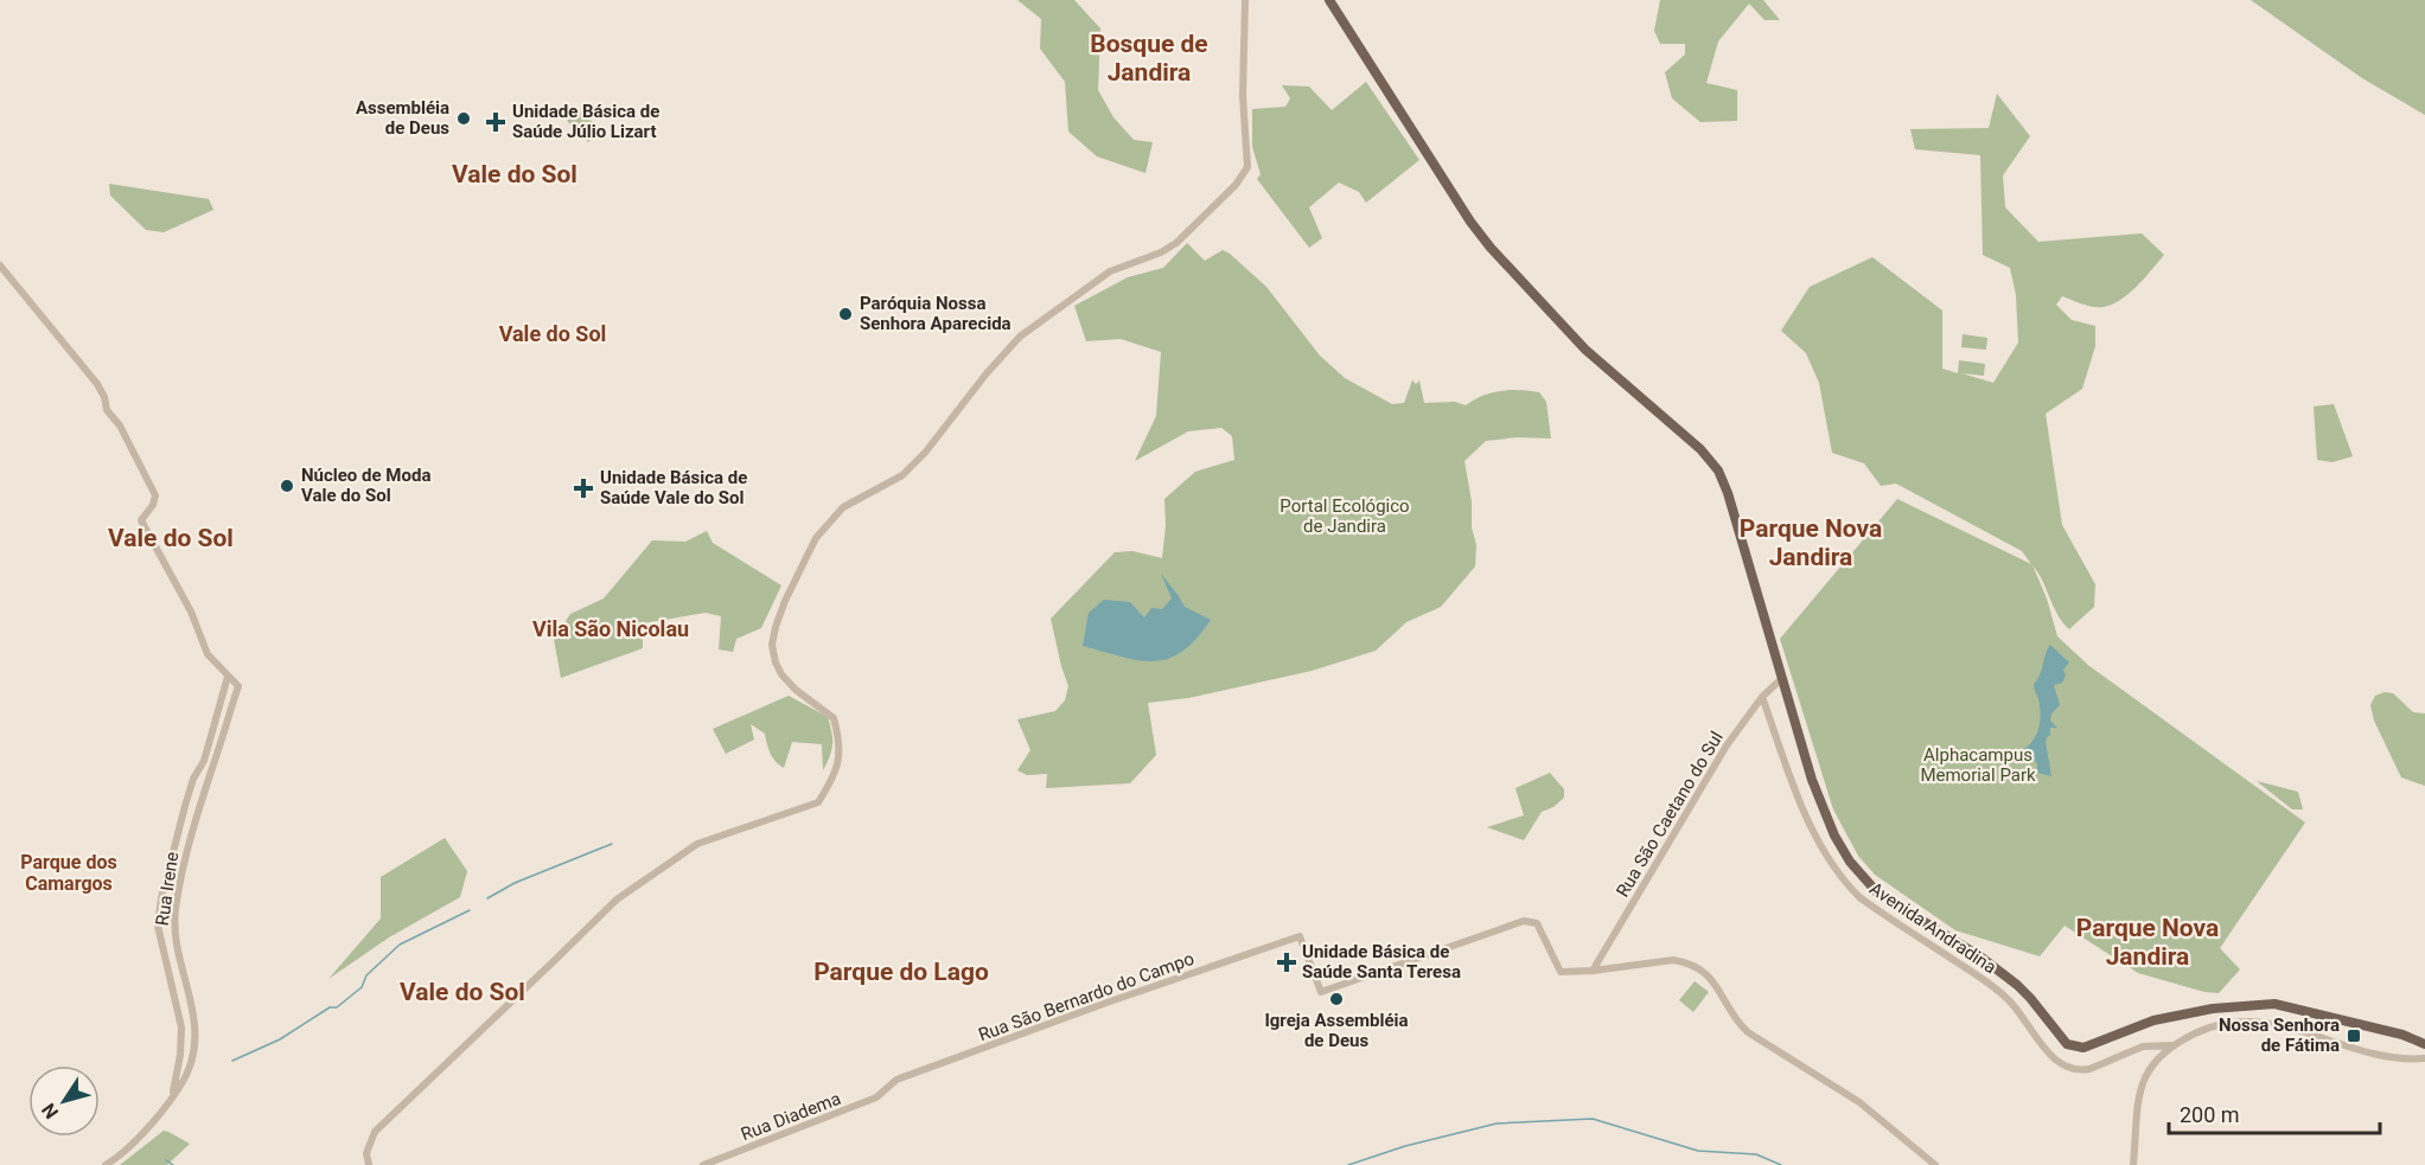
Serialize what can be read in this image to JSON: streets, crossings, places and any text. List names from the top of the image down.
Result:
{
  "streets": {
    "street": [
      "Rua São Caetano do Sul",
      "Rua Irene",
      "Avenida Andradina",
      "Rua São Bernardo do Campo",
      "Rua Diadema"
    ]
  },
  "crossings": [
    ["Rua São Caetano do Sul", "Avenida Andradina"],
    ["Rua São Caetano do Sul", "Rua São Bernardo do Campo"],
    ["Rua São Bernardo do Campo", "Rua Diadema"]
  ],
  "districts": [
    "Bosque de Jandira",
    "Vale do Sol",
    "Vale do Sol",
    "Parque Nova Jandira",
    "Vale do Sol",
    "Vila São Nicolau",
    "Parque dos Camargos",
    "Parque Nova Jandira",
    "Parque do Lago",
    "Vale do Sol"
  ],
  "parks": ["Portal Ecológico de Jandira", "Alphacampus Memorial Park"],
  "places": {
    "other": [
      "Assembléia de Deus",
      "Paróquia Nossa Senhora Aparecida",
      "Núcleo de Moda Vale do Sol",
      "Igreja Assembléia de Deus"
    ],
    "health": ["Unidade Básica de Saúde Júlio Lizart", "Unidade Básica de Saúde Vale do Sol", "Unidade Básica de Saúde Santa Teresa"],
    "transit": ["Nossa Senhora de Fátima"]
  },
  "scale_bar": "200 m",
  "north": "bottom left"
}
